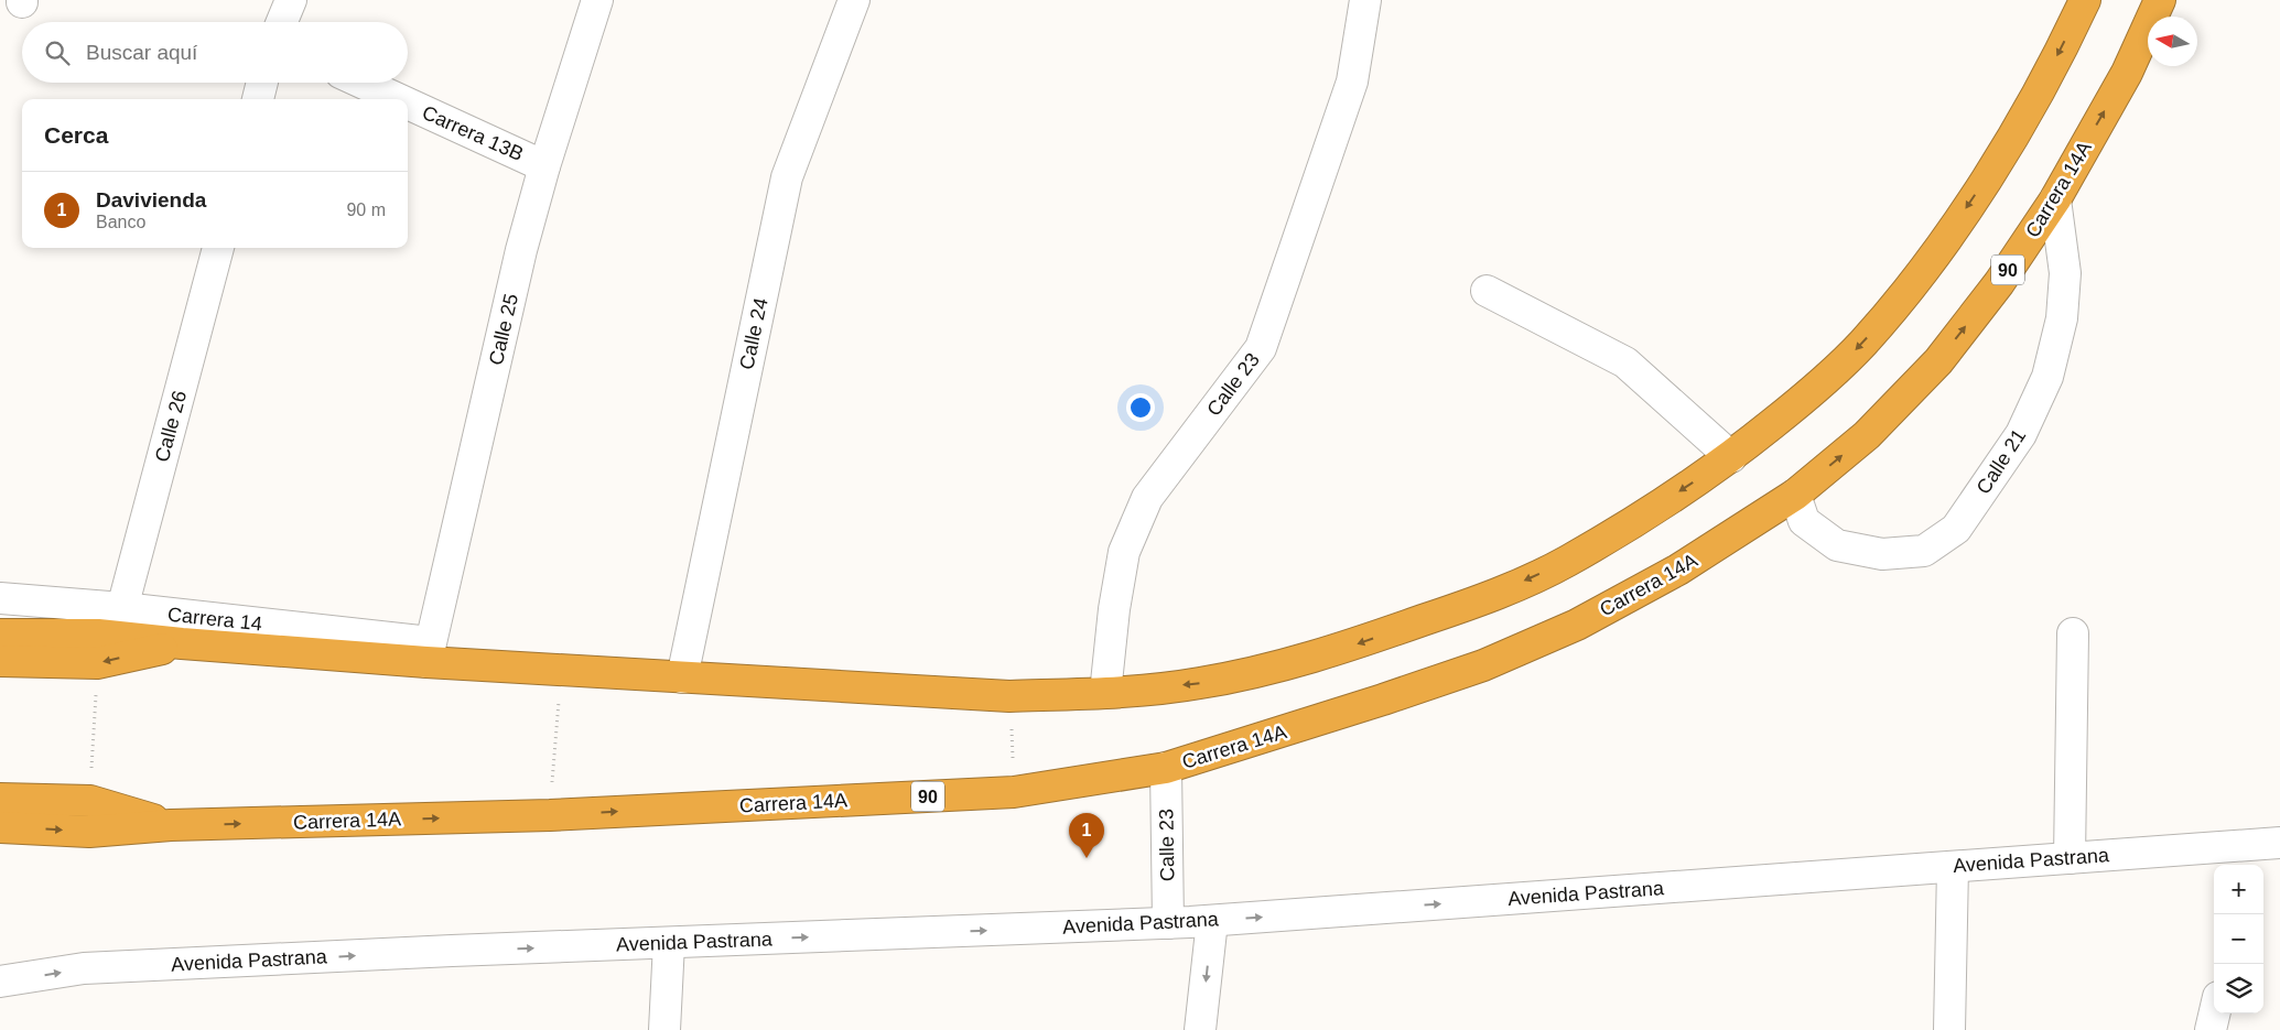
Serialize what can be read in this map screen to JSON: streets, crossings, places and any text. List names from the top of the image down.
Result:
{
  "streets": {
    "highway": ["Carrera 14A", "90"],
    "street": [
      "Carrera 13B",
      "Calle 25",
      "Calle 24",
      "Calle 23",
      "Calle 26",
      "Calle 21",
      "Carrera 14",
      "Avenida Pastrana"
    ]
  },
  "crossings": [
    ["Carrera 13B", "Calle 25"],
    ["Carrera 14A", "Calle 23"],
    ["Carrera 14A", "Calle 21"],
    ["Calle 25", "Carrera 14"],
    ["Calle 23", "Avenida Pastrana"],
    ["Calle 26", "Carrera 14"]
  ],
  "one_way": ["Avenida Pastrana"],
  "north": "left",
  "page": {
    "search": "Buscar aquí",
    "heading": "Cerca",
    "list": [
      {
        "mark": "1",
        "name": "Davivienda",
        "note": "Banco",
        "value": "90 m"
      }
    ],
    "pins": "1",
    "map_buttons": ["+", "−"]
  }
}
